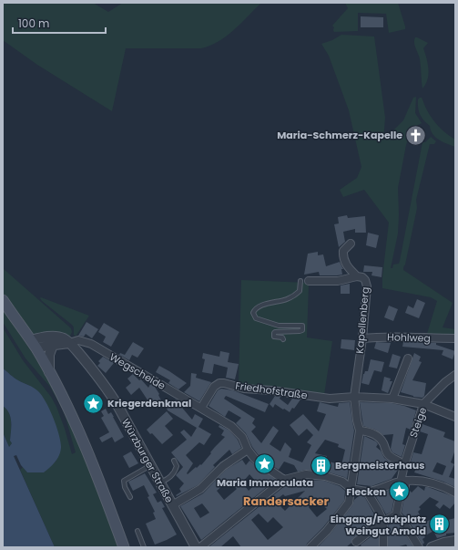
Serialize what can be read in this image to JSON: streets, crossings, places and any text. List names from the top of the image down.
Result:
{
  "streets": {
    "street": [
      "Kapellenberg",
      "Hohlweg",
      "Wegscheide",
      "Friedhofstraße",
      "Steige",
      "Würzburger Straße"
    ]
  },
  "crossings": [
    ["Kapellenberg", "Hohlweg"],
    ["Kapellenberg", "Friedhofstraße"],
    ["Wegscheide", "Friedhofstraße"],
    ["Wegscheide", "Würzburger Straße"],
    ["Friedhofstraße", "Steige"]
  ],
  "districts": ["Randersacker"],
  "places": {
    "church": ["Maria-Schmerz-Kapelle"],
    "place": ["Kriegerdenkmal", "Maria Immaculata", "Flecken"],
    "building": ["Bergmeisterhaus", "Eingang/Parkplatz Weingut Arnold"]
  },
  "scale_bar": "100 m"
}
